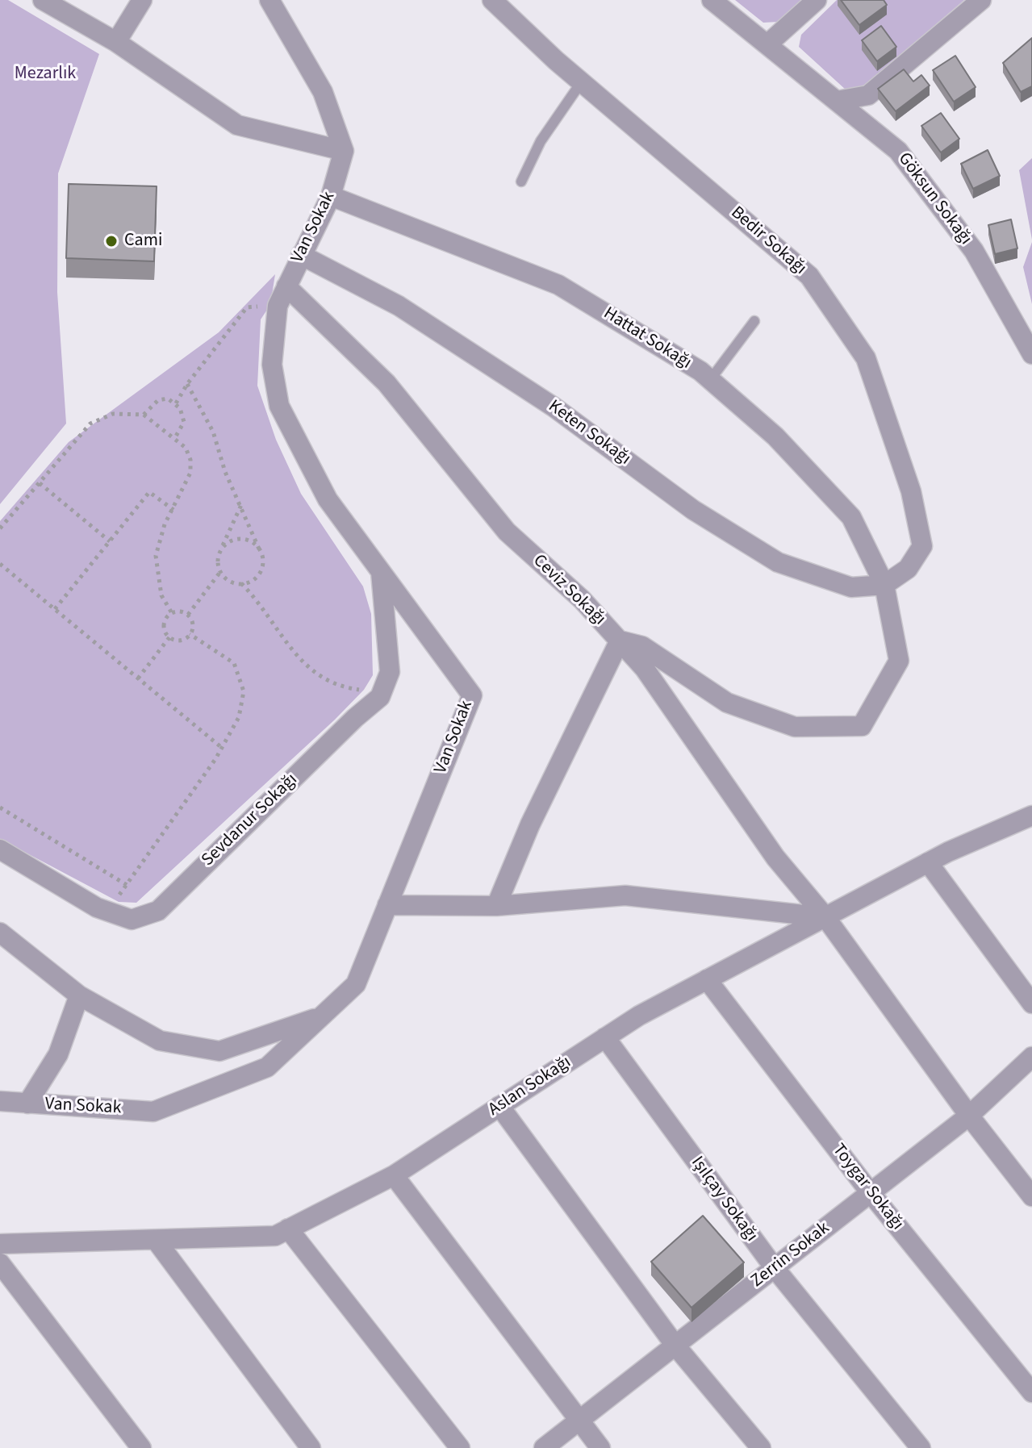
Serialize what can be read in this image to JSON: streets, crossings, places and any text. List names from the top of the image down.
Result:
{
  "streets": {
    "street": [
      "Göksun Sokağı",
      "Van Sokak",
      "Bedir Sokağı",
      "Hattat Sokağı",
      "Keten Sokağı",
      "Ceviz Sokağı",
      "Sevdanur Sokağı",
      "Aslan Sokağı",
      "Toygar Sokağı",
      "Işılçay Sokağı",
      "Zerrin Sokak"
    ]
  },
  "crossings": [
    ["Van Sokak", "Hattat Sokağı"],
    ["Van Sokak", "Keten Sokağı"],
    ["Van Sokak", "Ceviz Sokağı"],
    ["Bedir Sokağı", "Hattat Sokağı"],
    ["Bedir Sokağı", "Keten Sokağı"],
    ["Hattat Sokağı", "Keten Sokağı"],
    ["Hattat Sokağı", "Ceviz Sokağı"],
    ["Ceviz Sokağı", "Aslan Sokağı"],
    ["Ceviz Sokağı", "Zerrin Sokak"],
    ["Aslan Sokağı", "Toygar Sokağı"],
    ["Aslan Sokağı", "Işılçay Sokağı"],
    ["Toygar Sokağı", "Zerrin Sokak"],
    ["Işılçay Sokağı", "Zerrin Sokak"]
  ],
  "parks": ["Mezarlık"],
  "places": ["Cami"]
}
